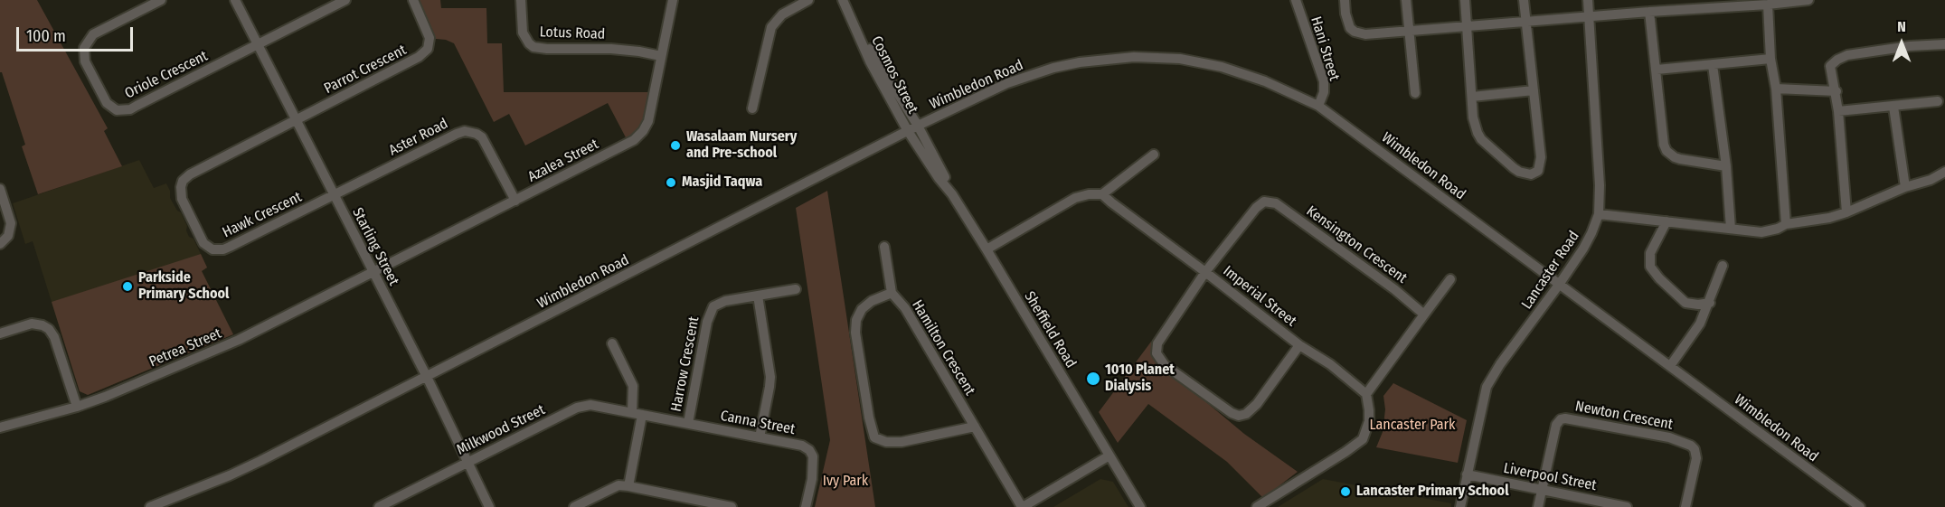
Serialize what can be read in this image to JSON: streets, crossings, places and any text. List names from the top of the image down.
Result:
{
  "streets": {
    "street": [
      "Lotus Road",
      "Hani Street",
      "Parrot Crescent",
      "Oriole Crescent",
      "Cosmos Street",
      "Wimbledon Road",
      "Aster Road",
      "Azalea Street",
      "Hawk Crescent",
      "Kensington Crescent",
      "Starling Street",
      "Lancaster Road",
      "Imperial Street",
      "Sheffield Road",
      "Petrea Street",
      "Hamilton Crescent",
      "Harrow Crescent",
      "Newton Crescent",
      "Canna Street",
      "Milkwood Street",
      "Liverpool Street"
    ]
  },
  "crossings": [
    ["Lotus Road", "Azalea Street"],
    ["Hani Street", "Wimbledon Road"],
    ["Parrot Crescent", "Hawk Crescent"],
    ["Parrot Crescent", "Starling Street"],
    ["Oriole Crescent", "Starling Street"],
    ["Cosmos Street", "Wimbledon Road"],
    ["Cosmos Street", "Sheffield Road"],
    ["Wimbledon Road", "Starling Street"],
    ["Wimbledon Road", "Lancaster Road"],
    ["Wimbledon Road", "Sheffield Road"],
    ["Aster Road", "Azalea Street"],
    ["Aster Road", "Hawk Crescent"],
    ["Aster Road", "Starling Street"],
    ["Azalea Street", "Starling Street"],
    ["Azalea Street", "Petrea Street"],
    ["Hawk Crescent", "Starling Street"],
    ["Kensington Crescent", "Imperial Street"],
    ["Starling Street", "Petrea Street"],
    ["Starling Street", "Milkwood Street"],
    ["Lancaster Road", "Liverpool Street"],
    ["Harrow Crescent", "Canna Street"],
    ["Newton Crescent", "Liverpool Street"],
    ["Canna Street", "Milkwood Street"]
  ],
  "parks": ["Lancaster Park", "Ivy Park"],
  "places": [
    "Wasalaam Nursery and Pre-school",
    "Masjid Taqwa",
    "Parkside Primary School",
    "1010 Planet Dialysis",
    "Lancaster Primary School"
  ],
  "scale_bar": "100 m",
  "north": "top"
}
